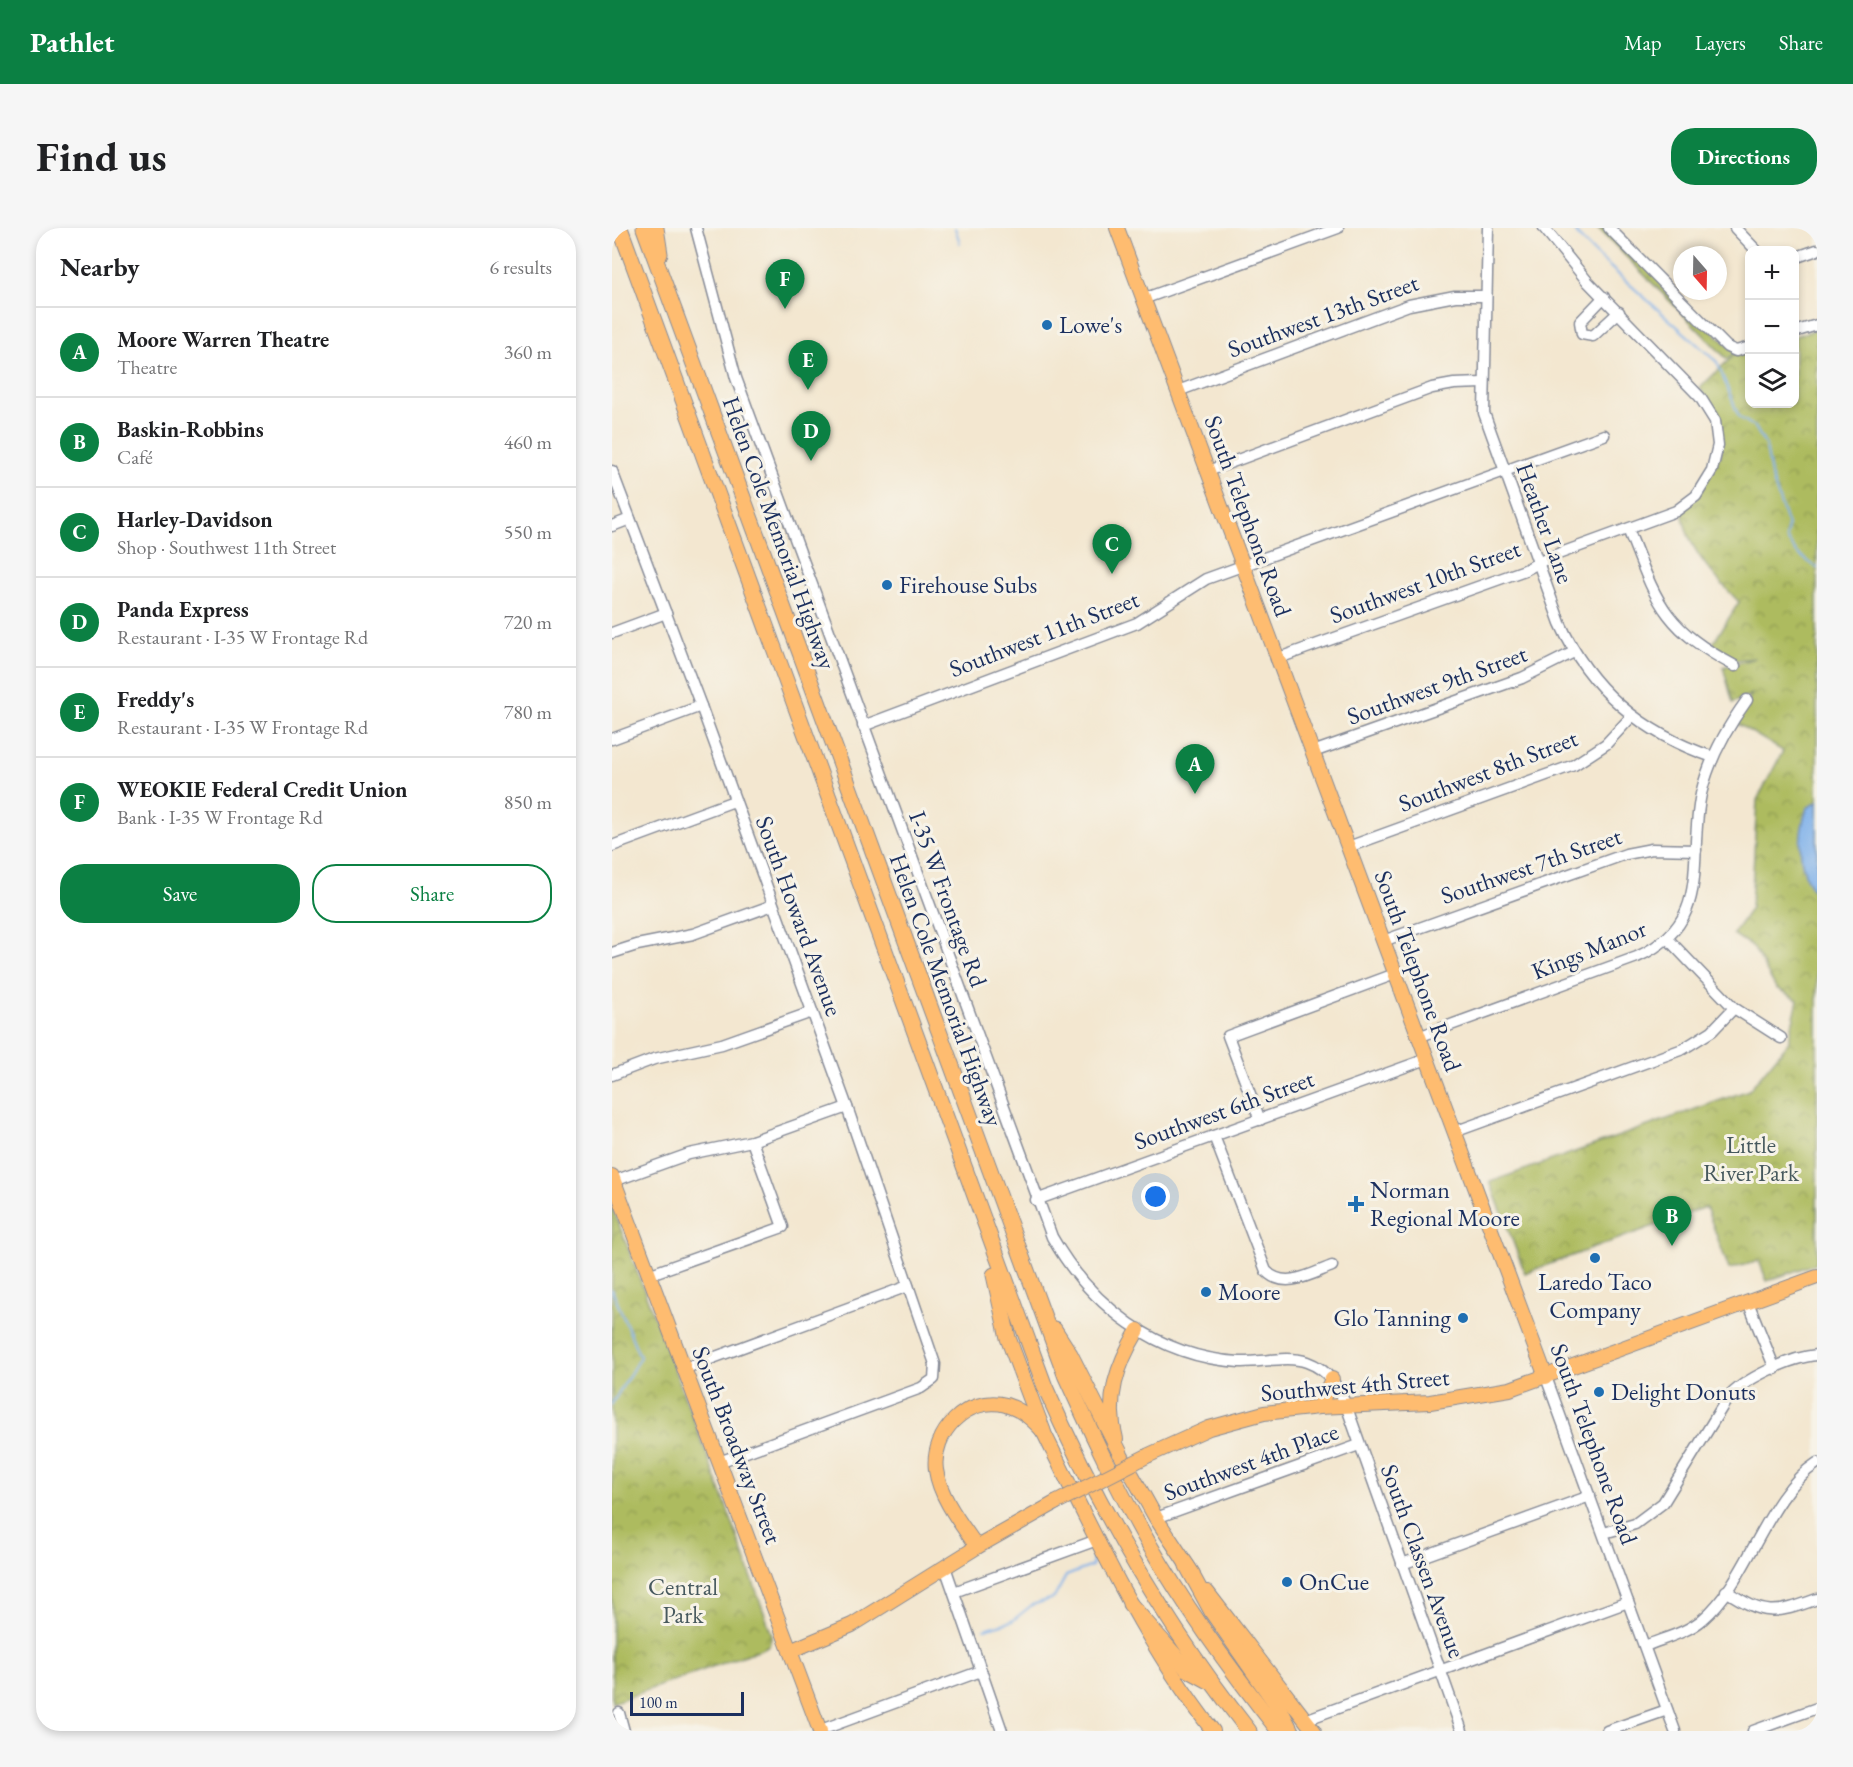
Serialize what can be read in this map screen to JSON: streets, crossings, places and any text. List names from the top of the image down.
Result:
{
  "streets": {
    "highway": ["Helen Cole Memorial Highway"],
    "main road": ["South Telephone Road", "Southwest 4th Street", "South Broadway Street"],
    "street": [
      "Southwest 13th Street",
      "Heather Lane",
      "Southwest 10th Street",
      "Southwest 11th Street",
      "Southwest 9th Street",
      "Southwest 8th Street",
      "Southwest 7th Street",
      "I-35 W Frontage Rd",
      "South Howard Avenue",
      "Kings Manor",
      "Southwest 6th Street",
      "Southwest 4th Place",
      "South Classen Avenue"
    ]
  },
  "crossings": [
    ["Southwest 13th Street", "South Telephone Road"],
    ["Southwest 13th Street", "Heather Lane"],
    ["South Telephone Road", "Southwest 10th Street"],
    ["South Telephone Road", "Southwest 11th Street"],
    ["South Telephone Road", "Southwest 9th Street"],
    ["South Telephone Road", "Southwest 8th Street"],
    ["South Telephone Road", "Southwest 7th Street"],
    ["South Telephone Road", "Kings Manor"],
    ["South Telephone Road", "Southwest 6th Street"],
    ["South Telephone Road", "Southwest 4th Street"],
    ["Heather Lane", "Southwest 10th Street"],
    ["Heather Lane", "Southwest 11th Street"],
    ["Heather Lane", "Southwest 9th Street"],
    ["Heather Lane", "Southwest 8th Street"],
    ["Heather Lane", "Kings Manor"],
    ["Southwest 11th Street", "I-35 W Frontage Rd"],
    ["Southwest 7th Street", "Kings Manor"],
    ["I-35 W Frontage Rd", "Southwest 6th Street"],
    ["I-35 W Frontage Rd", "Southwest 4th Street"],
    ["I-35 W Frontage Rd", "South Classen Avenue"],
    ["South Howard Avenue", "South Broadway Street"],
    ["Southwest 4th Street", "South Broadway Street"],
    ["Southwest 4th Street", "South Classen Avenue"],
    ["Southwest 4th Place", "South Classen Avenue"]
  ],
  "parks": ["Little River Park", "Central Park"],
  "places": {
    "other": [
      "Lowe's",
      "Firehouse Subs",
      "Laredo Taco Company",
      "Moore",
      "Glo Tanning",
      "Delight Donuts",
      "OnCue"
    ],
    "health": ["Norman Regional Moore"]
  },
  "scale_bar": "100 m",
  "north": "bottom",
  "page": {
    "header": "Pathlet",
    "nav": ["Map", "Layers", "Share"],
    "buttons": [
      "Directions",
      ["Save", "Share"]
    ],
    "title": "Find us",
    "heading": ["Nearby", "6 results"],
    "map_buttons": ["+", "−"],
    "pins": [
      "F",
      "E",
      "D",
      "C",
      "A",
      "B"
    ],
    "list": [
      {
        "mark": "A",
        "name": "Moore Warren Theatre",
        "note": "Theatre",
        "value": "360 m"
      },
      {
        "mark": "B",
        "name": "Baskin-Robbins",
        "note": "Café",
        "value": "460 m"
      },
      {
        "mark": "C",
        "name": "Harley-Davidson",
        "note": "Shop · Southwest 11th Street",
        "value": "550 m"
      },
      {
        "mark": "D",
        "name": "Panda Express",
        "note": "Restaurant · I-35 W Frontage Rd",
        "value": "720 m"
      },
      {
        "mark": "E",
        "name": "Freddy's",
        "note": "Restaurant · I-35 W Frontage Rd",
        "value": "780 m"
      },
      {
        "mark": "F",
        "name": "WEOKIE Federal Credit Union",
        "note": "Bank · I-35 W Frontage Rd",
        "value": "850 m"
      }
    ],
    "scale": "100 m"
  }
}
